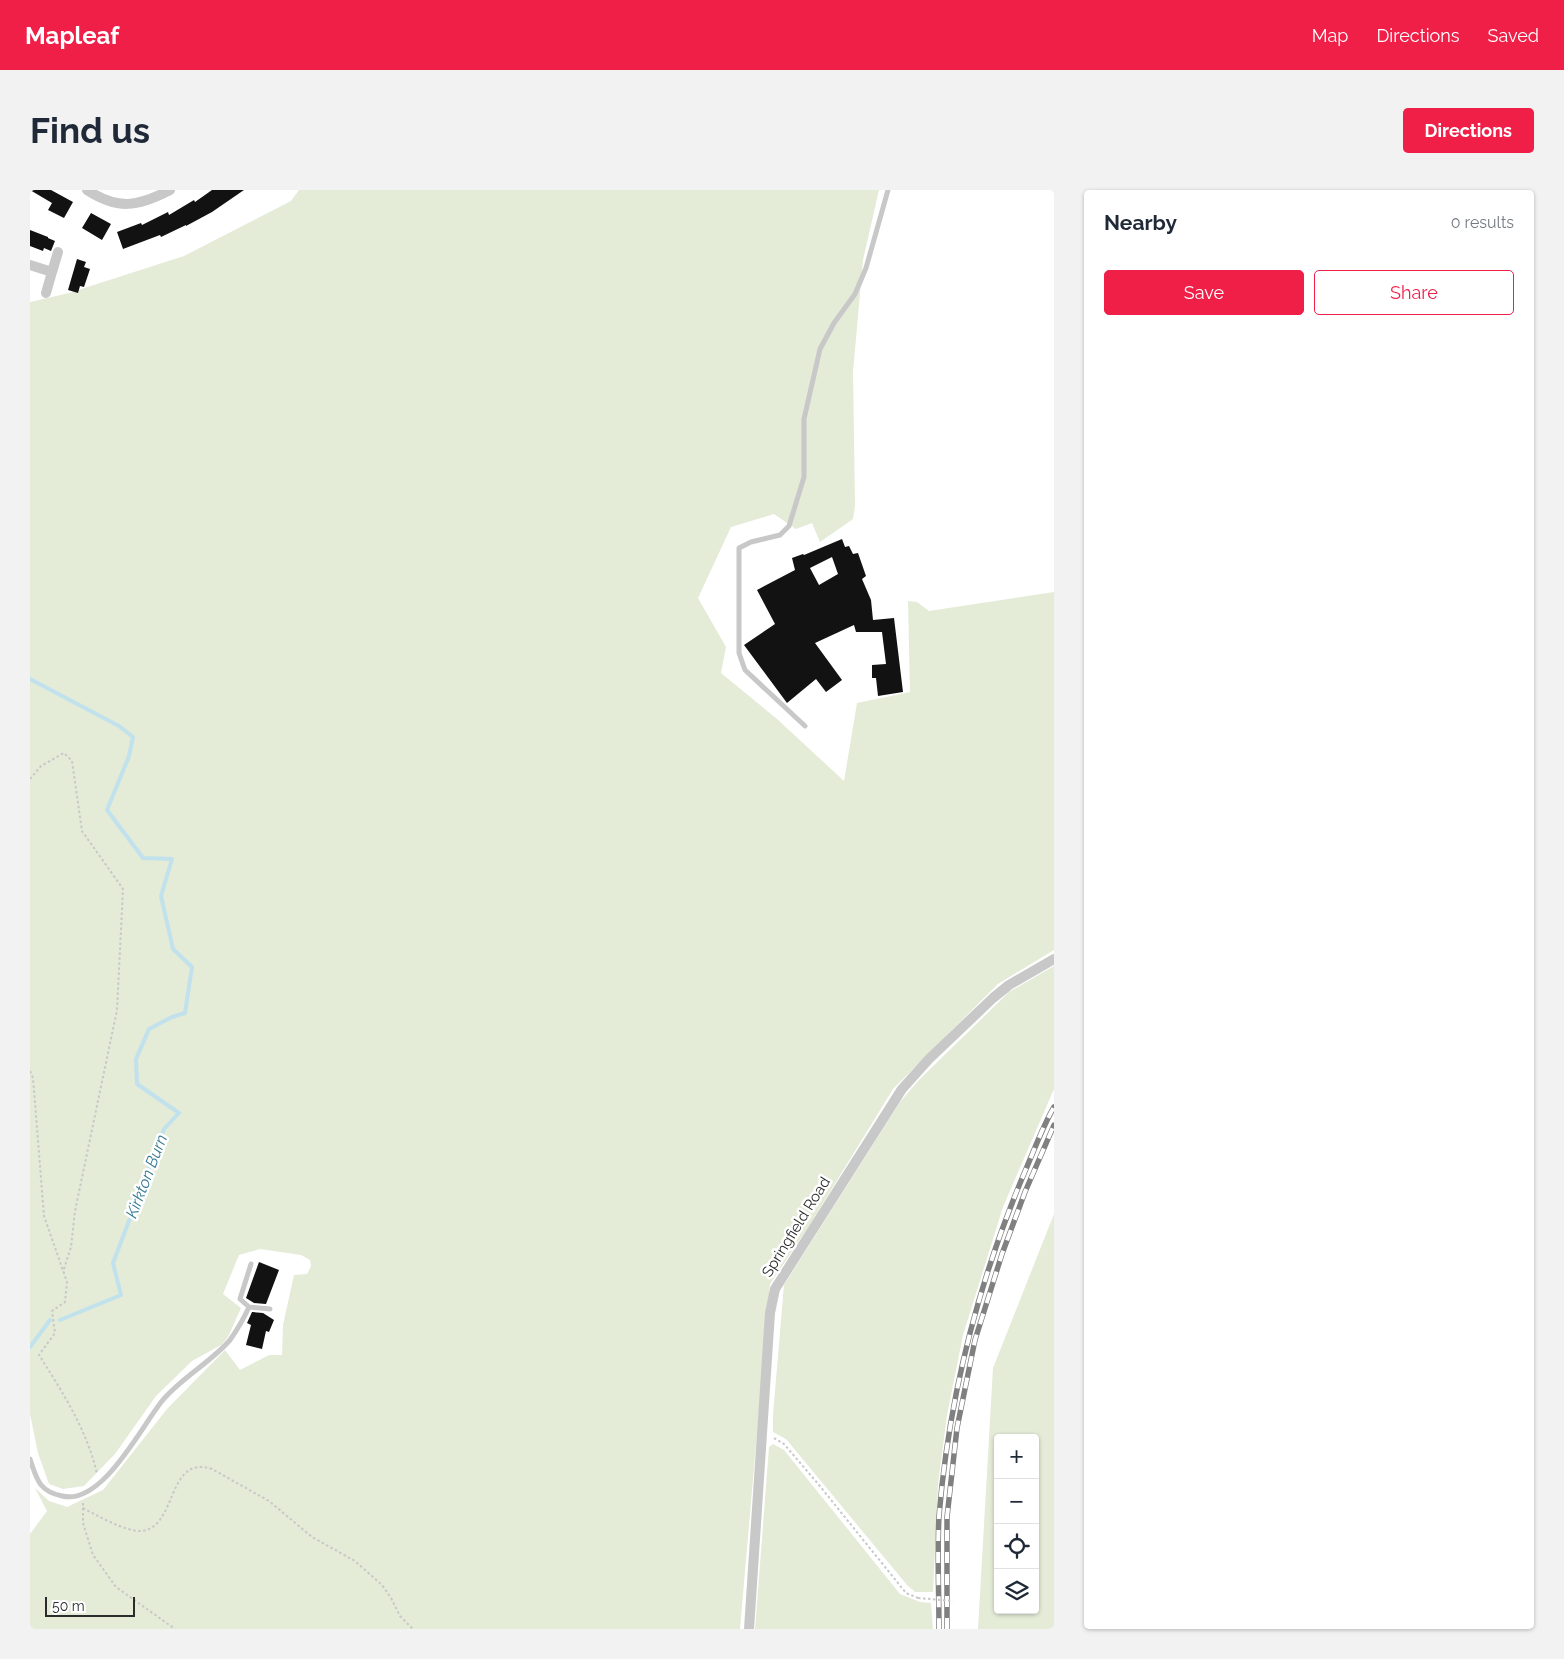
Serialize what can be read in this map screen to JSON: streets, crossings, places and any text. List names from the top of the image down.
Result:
{
  "streets": {
    "street": ["Springfield Road"]
  },
  "water": ["Kirkton Burn"],
  "scale_bar": "50 m",
  "page": {
    "header": "Mapleaf",
    "nav": ["Map", "Directions", "Saved"],
    "buttons": [
      "Directions",
      ["Save", "Share"]
    ],
    "title": "Find us",
    "heading": ["Nearby", "0 results"],
    "map_buttons": ["+", "−"],
    "scale": "50 m"
  }
}
